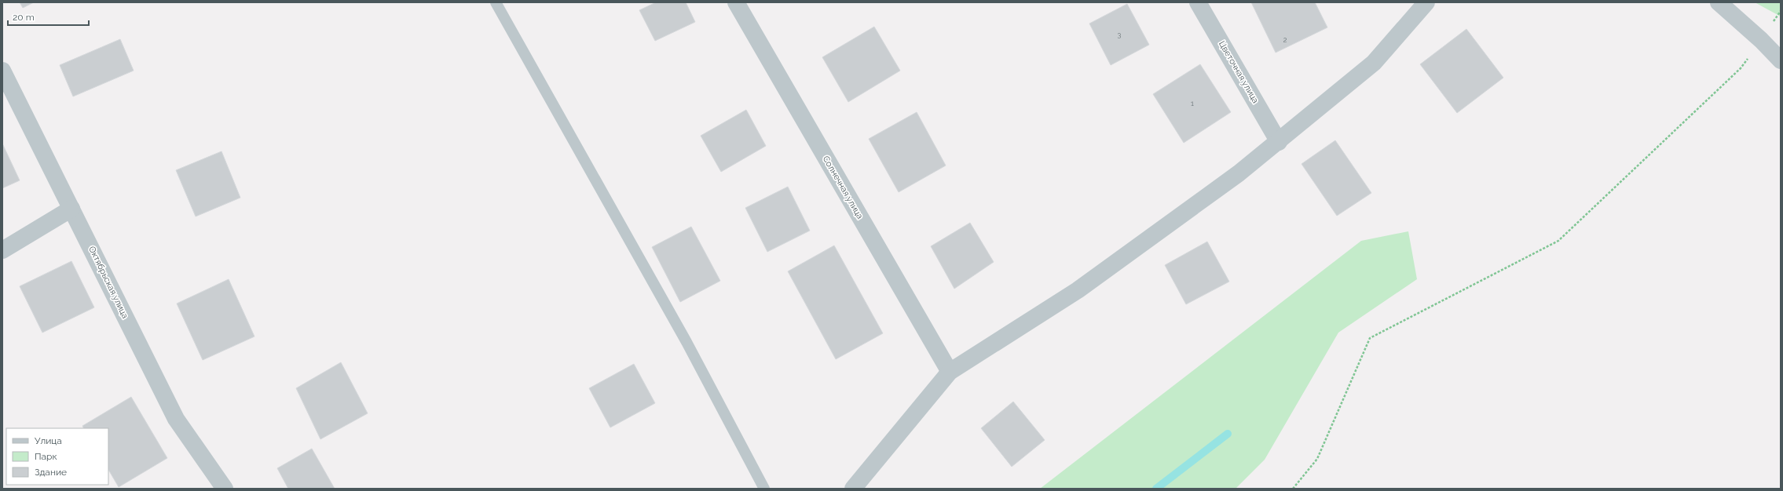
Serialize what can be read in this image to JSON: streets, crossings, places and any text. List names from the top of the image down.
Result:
{
  "streets": {
    "street": ["Цветочная улица", "Солнечная улица", "Октябрьская улица"]
  },
  "house_numbers": ["3", "2", "1"],
  "legend": ["Улица", "Парк", "Здание"],
  "scale_bar": "20 m"
}
